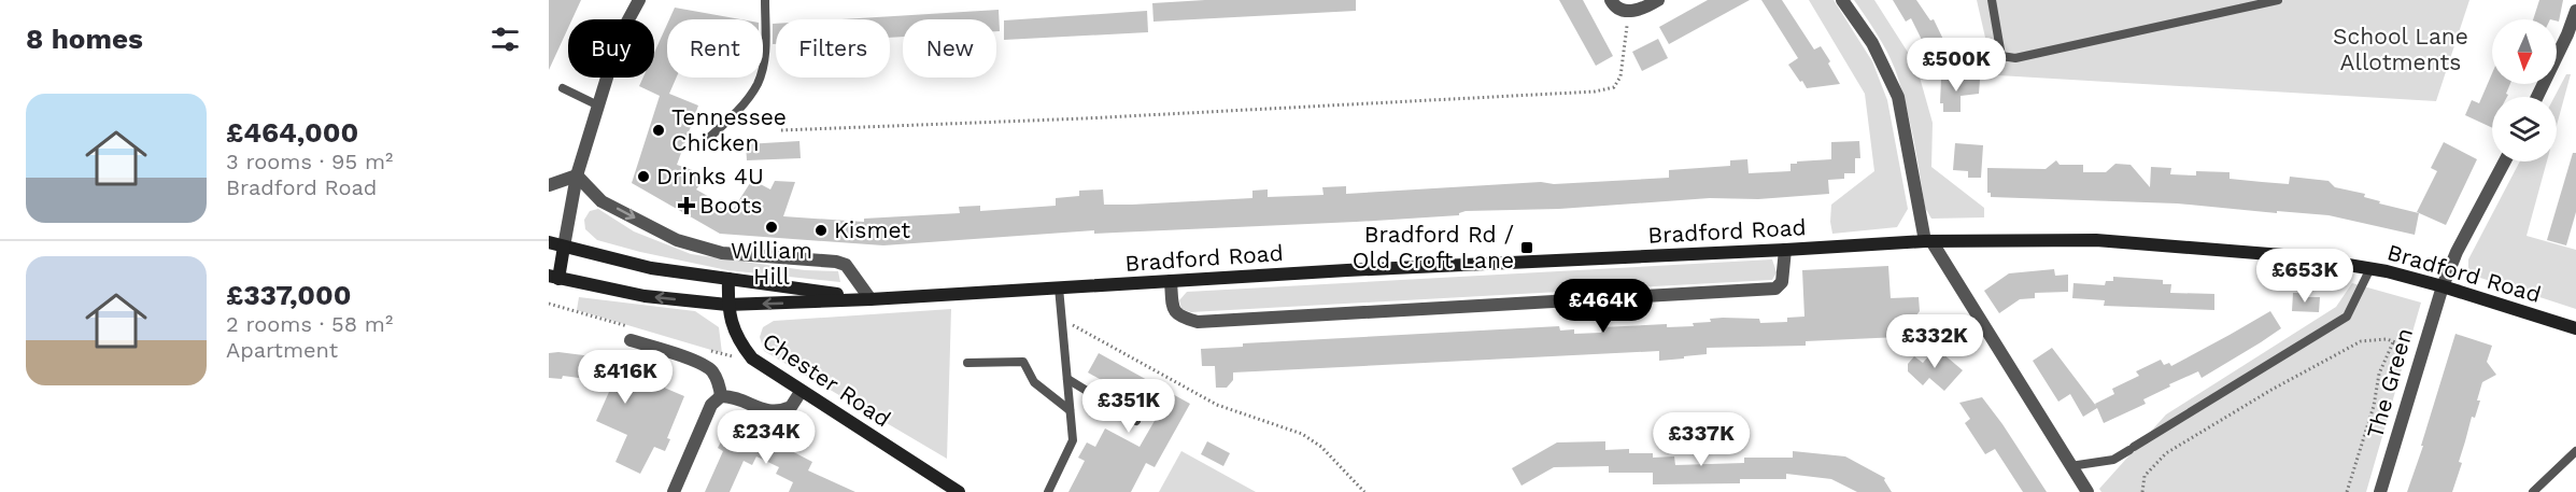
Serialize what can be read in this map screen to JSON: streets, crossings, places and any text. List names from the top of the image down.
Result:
{
  "streets": {
    "main road": ["Bradford Road", "Chester Road"],
    "street": ["The Green"]
  },
  "crossings": [
    ["Bradford Road", "Chester Road"],
    ["Bradford Road", "The Green"]
  ],
  "parks": ["School Lane Allotments"],
  "places": {
    "other": [
      "Tennessee Chicken",
      "Drinks 4U",
      "William Hill",
      "Kismet"
    ],
    "health": ["Boots"],
    "transit": ["Bradford Rd / Old Croft Lane"]
  },
  "north": "bottom",
  "page": {
    "heading": "8 homes",
    "chip": [
      "Buy",
      "Rent",
      "Filters",
      "New"
    ],
    "price": [
      "£500K",
      "£653K",
      "£464K",
      "£332K",
      "£416K",
      "£351K",
      "£234K",
      "£337K"
    ],
    "list": [
      {
        "name": "£464,000",
        "note": "3 rooms · 95 m² · Bradford Road"
      },
      {
        "name": "£337,000",
        "note": "2 rooms · 58 m² · Apartment"
      }
    ]
  }
}
